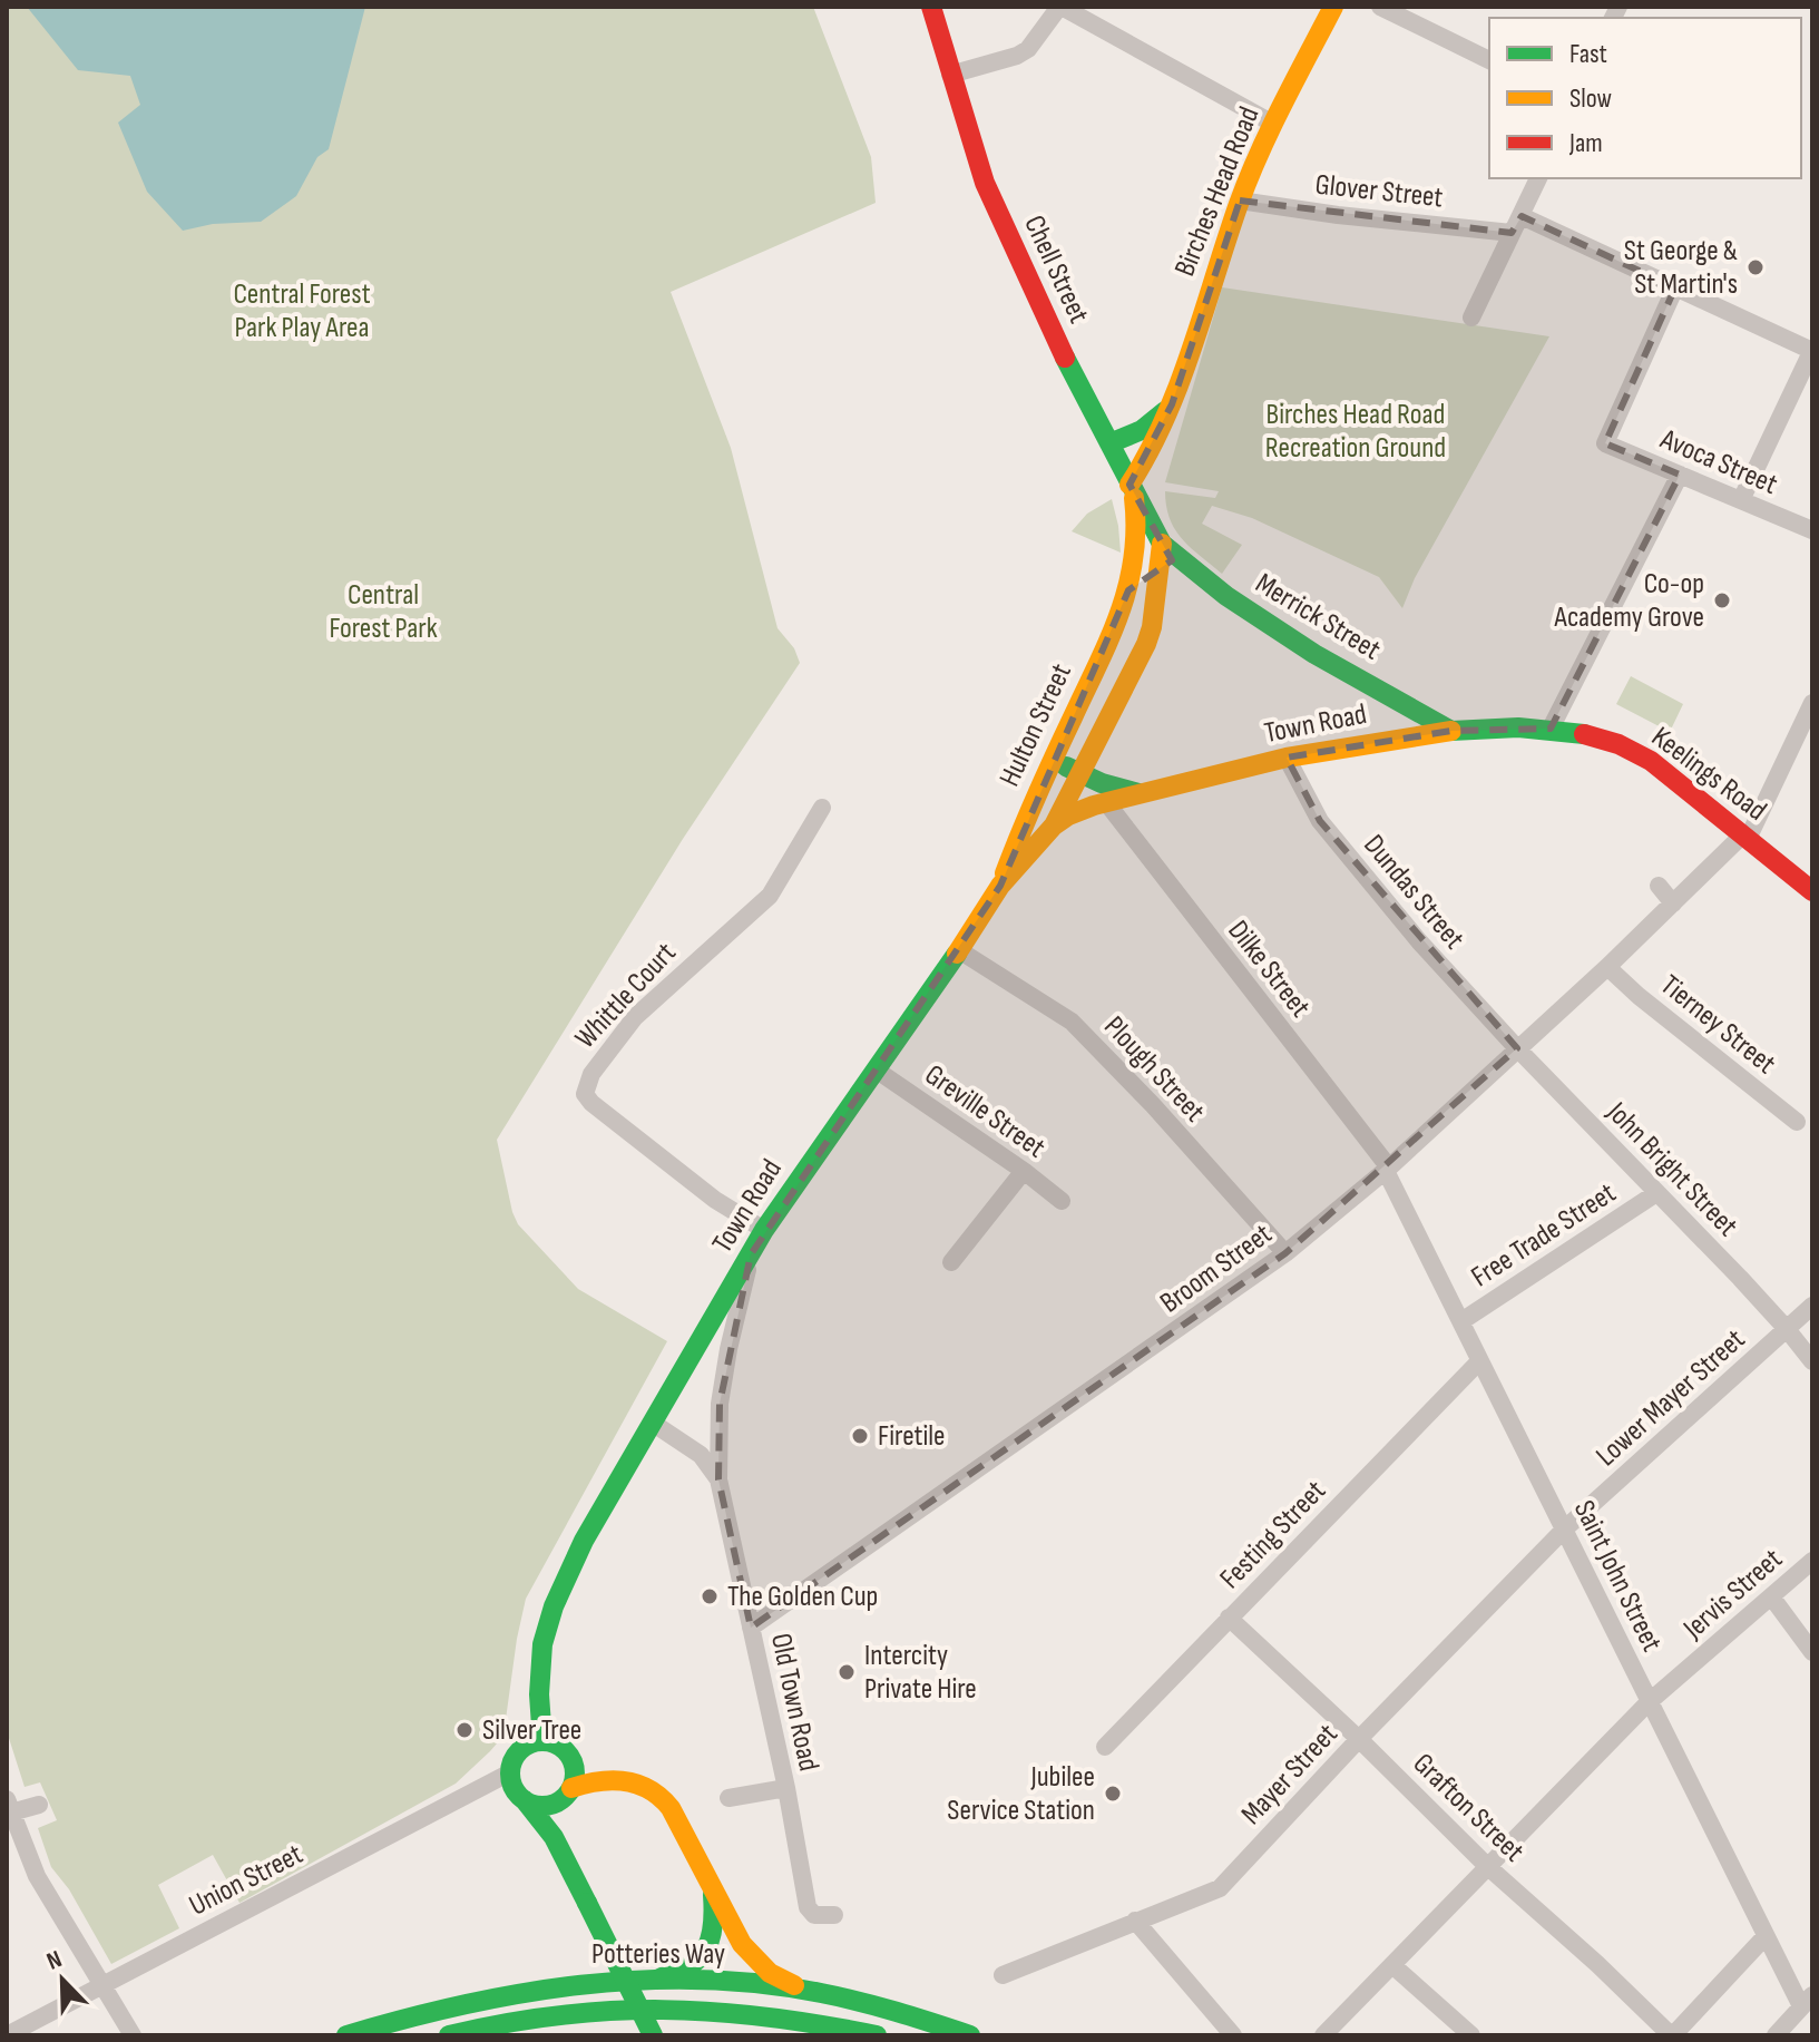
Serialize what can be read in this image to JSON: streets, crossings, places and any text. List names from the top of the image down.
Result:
{
  "streets": {
    "main road": [
      "Birches Head Road",
      "Chell Street",
      "Merrick Street",
      "Town Road",
      "Hulton Street",
      "Keelings Road",
      "Potteries Way"
    ],
    "street": [
      "Glover Street",
      "Avoca Street",
      "Dundas Street",
      "Dilke Street",
      "Whittle Court",
      "Tierney Street",
      "Plough Street",
      "Greville Street",
      "John Bright Street",
      "Free Trade Street",
      "Broom Street",
      "Lower Mayer Street",
      "Festing Street",
      "Saint John Street",
      "Jervis Street",
      "Old Town Road",
      "Mayer Street",
      "Grafton Street",
      "Union Street"
    ]
  },
  "crossings": [
    ["Birches Head Road", "Glover Street"],
    ["Birches Head Road", "Chell Street"],
    ["Birches Head Road", "Hulton Street"],
    ["Chell Street", "Merrick Street"],
    ["Chell Street", "Hulton Street"],
    ["Merrick Street", "Town Road"],
    ["Merrick Street", "Hulton Street"],
    ["Merrick Street", "Keelings Road"],
    ["Town Road", "Hulton Street"],
    ["Town Road", "Keelings Road"],
    ["Town Road", "Dundas Street"],
    ["Town Road", "Dilke Street"],
    ["Town Road", "Whittle Court"],
    ["Town Road", "Plough Street"],
    ["Town Road", "Greville Street"],
    ["Town Road", "Old Town Road"],
    ["Town Road", "Union Street"],
    ["Keelings Road", "Broom Street"],
    ["Dundas Street", "John Bright Street"],
    ["Dundas Street", "Broom Street"],
    ["Dilke Street", "Broom Street"],
    ["Dilke Street", "Saint John Street"],
    ["Tierney Street", "Broom Street"],
    ["Plough Street", "Broom Street"],
    ["John Bright Street", "Free Trade Street"],
    ["John Bright Street", "Broom Street"],
    ["John Bright Street", "Lower Mayer Street"],
    ["Free Trade Street", "Saint John Street"],
    ["Broom Street", "Saint John Street"],
    ["Broom Street", "Old Town Road"],
    ["Lower Mayer Street", "Saint John Street"],
    ["Lower Mayer Street", "Mayer Street"],
    ["Festing Street", "Saint John Street"],
    ["Festing Street", "Grafton Street"],
    ["Saint John Street", "Jervis Street"],
    ["Saint John Street", "Mayer Street"],
    ["Saint John Street", "Grafton Street"],
    ["Jervis Street", "Grafton Street"],
    ["Mayer Street", "Grafton Street"]
  ],
  "parks": ["Central Forest Park Play Area", "Birches Head Road Recreation Ground", "Central Forest Park"],
  "places": [
    "St George & St Martin's",
    "Co-op Academy Grove",
    "Firetile",
    "The Golden Cup",
    "Intercity Private Hire",
    "Silver Tree",
    "Jubilee Service Station"
  ],
  "legend": ["Fast", "Slow", "Jam"],
  "north": "top left"
}
